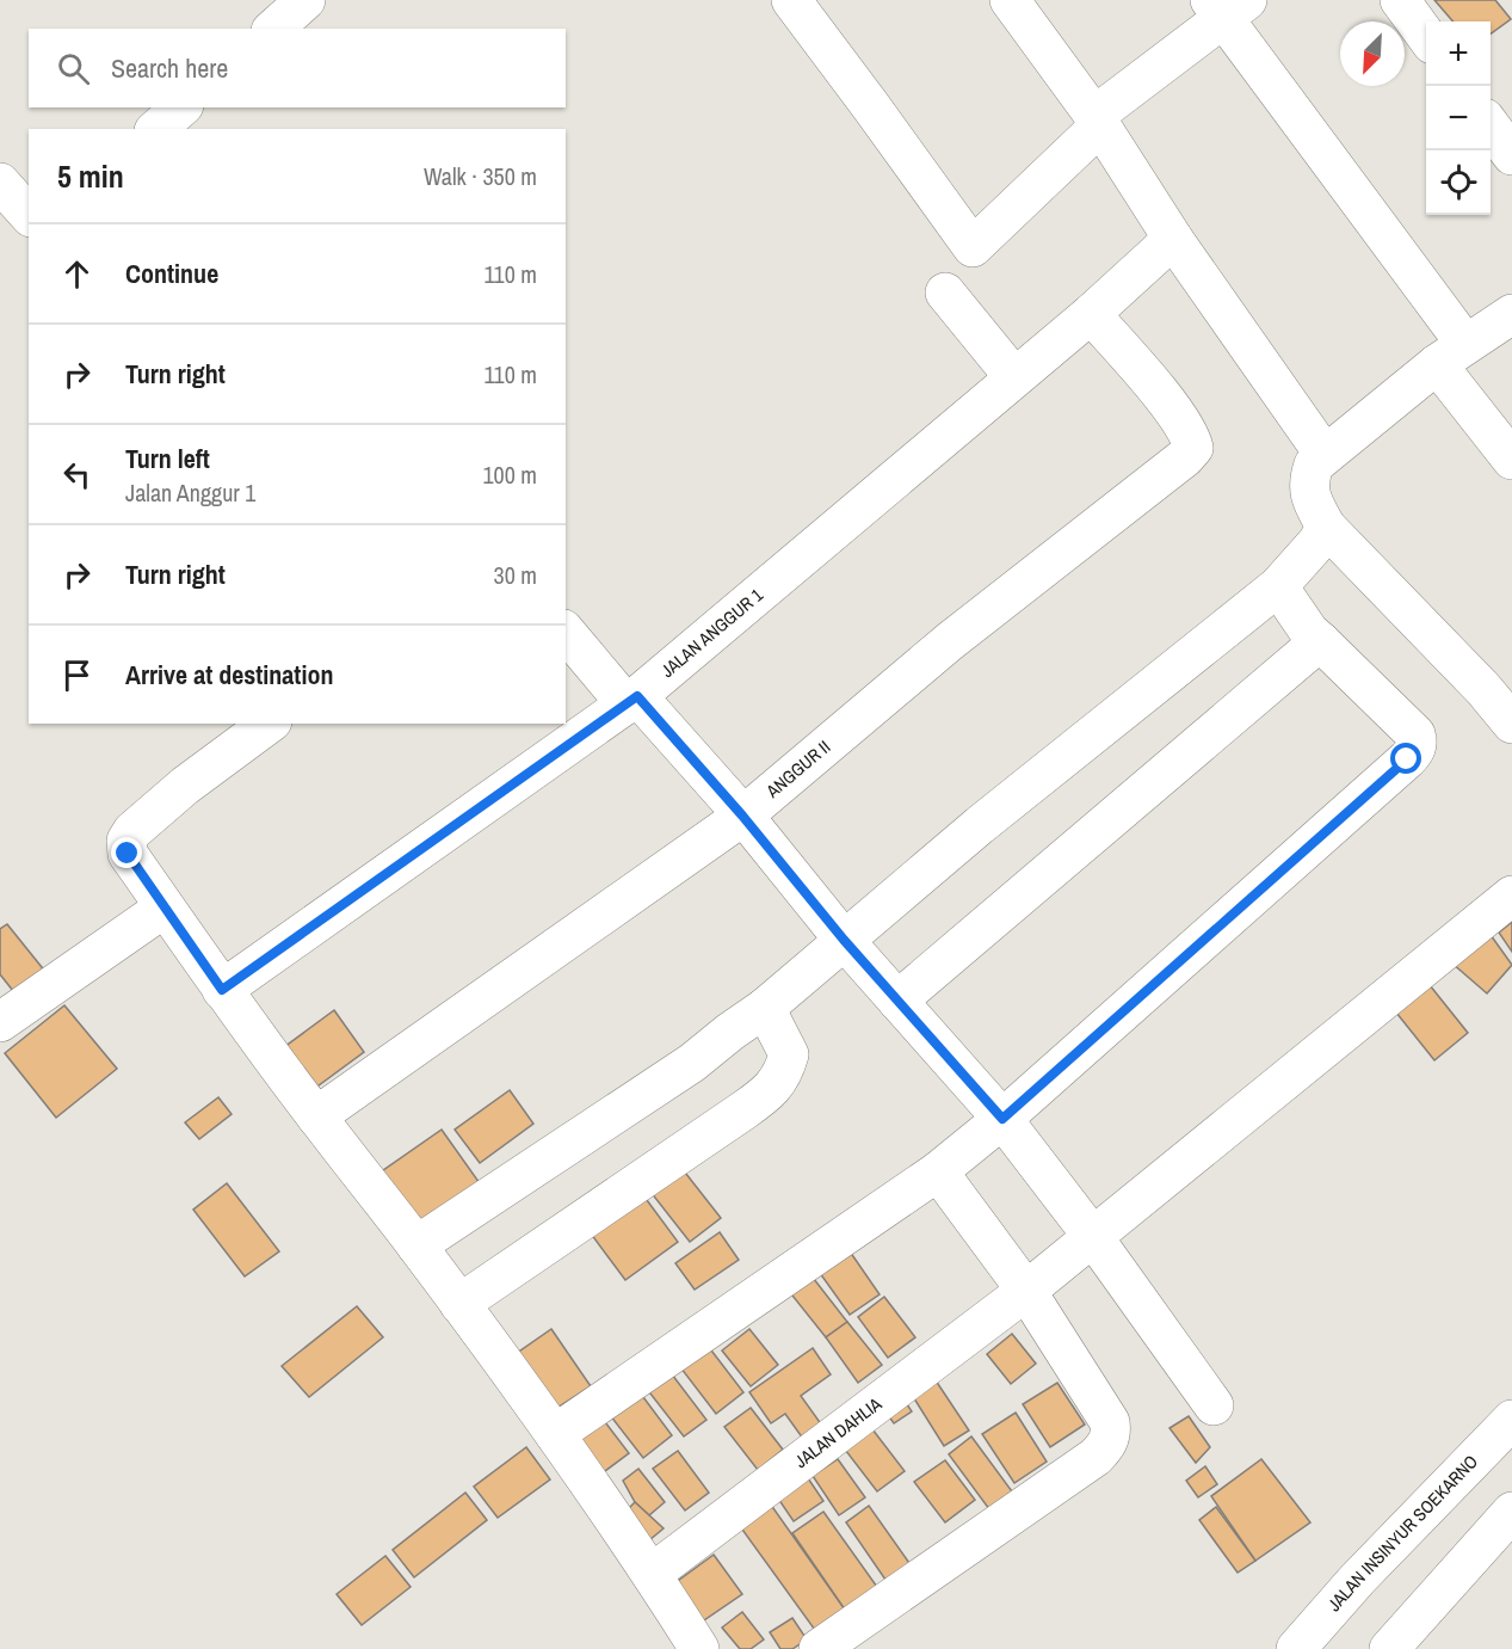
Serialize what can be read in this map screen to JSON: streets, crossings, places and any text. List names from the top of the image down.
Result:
{
  "streets": {
    "street": [
      "JALAN ANGGUR 1",
      "ANGGUR II",
      "JALAN DAHLIA",
      "JALAN INSINYUR SOEKARNO"
    ]
  },
  "crossings": [
    ["JALAN ANGGUR 1", "ANGGUR II"]
  ],
  "north": "bottom left",
  "page": {
    "map_buttons": ["+", "−"],
    "search": "Search here",
    "heading": ["5 min", "Walk · 350 m"],
    "list": [
      ["Continue", "110 m"],
      ["Turn right", "110 m"],
      ["Turn left", "Jalan Anggur 1", "100 m"],
      ["Turn right", "30 m"],
      "Arrive at destination"
    ]
  }
}
